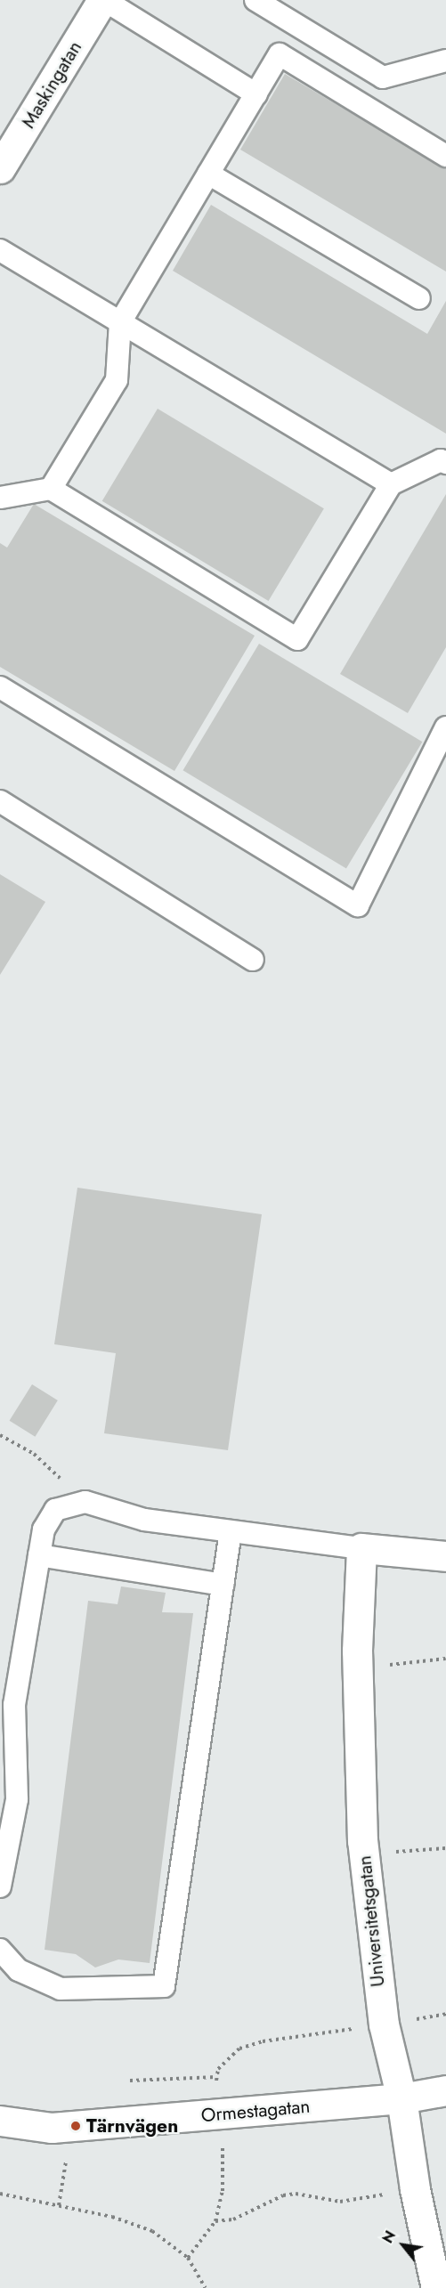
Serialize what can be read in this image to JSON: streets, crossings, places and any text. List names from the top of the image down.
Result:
{
  "streets": {
    "street": ["Maskingatan", "Universitetsgatan", "Ormestagatan"]
  },
  "crossings": [
    ["Universitetsgatan", "Ormestagatan"]
  ],
  "places": ["Tärnvägen"],
  "north": "top left"
}
